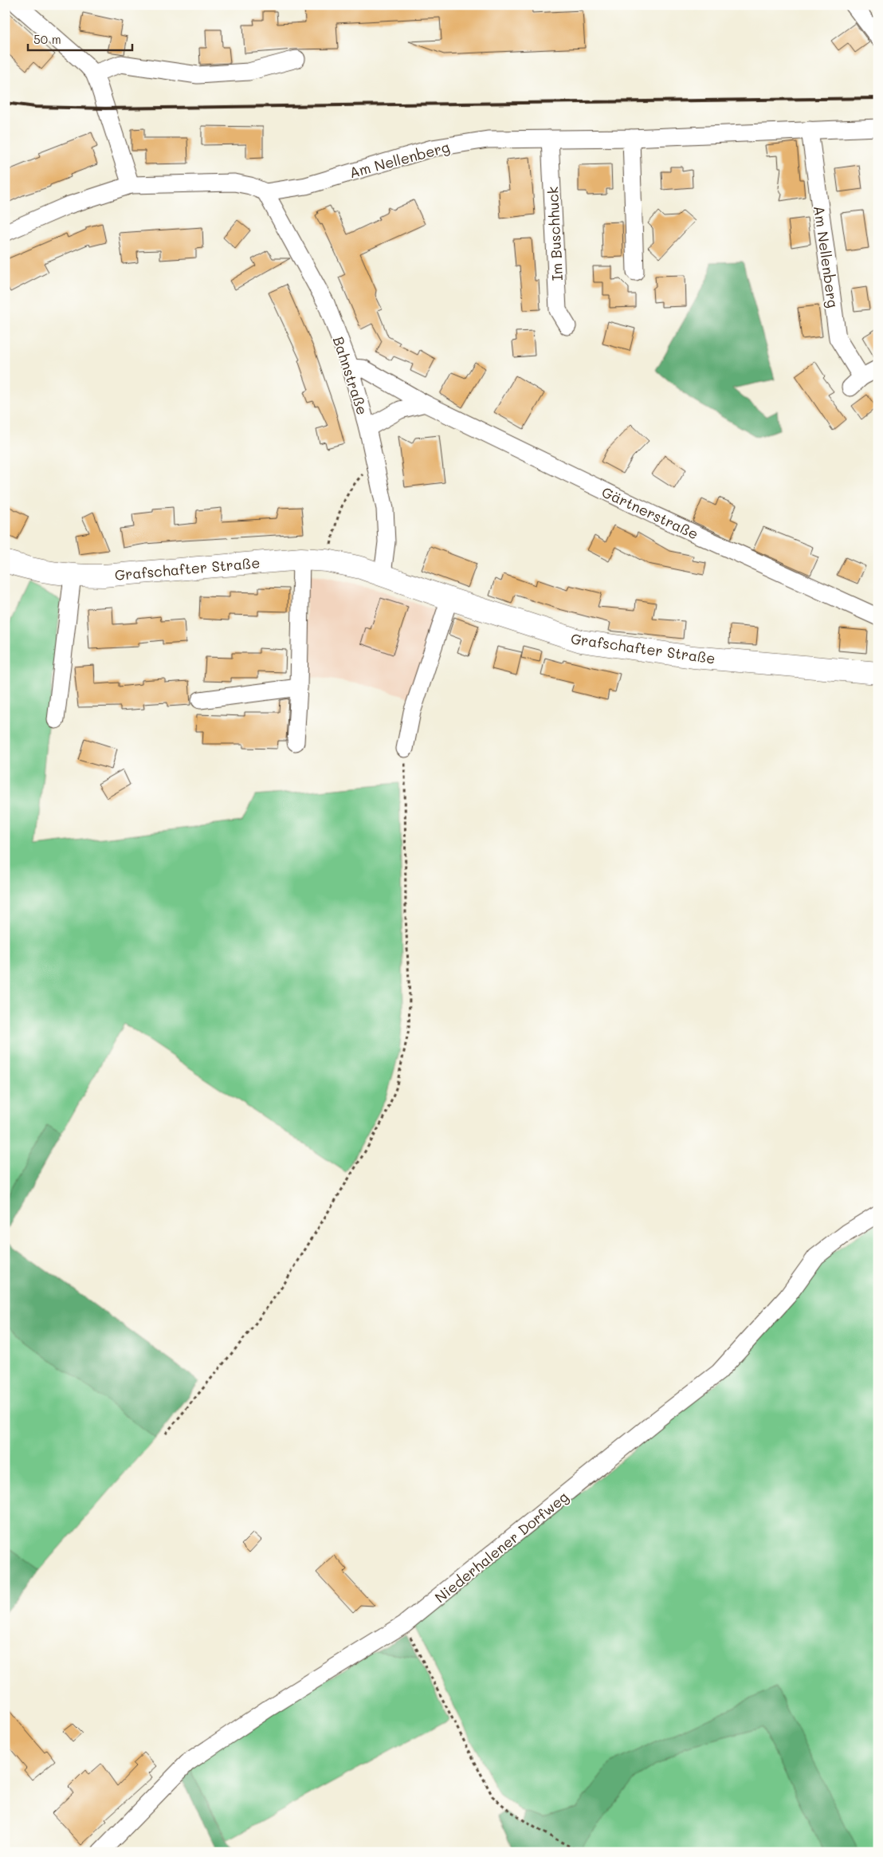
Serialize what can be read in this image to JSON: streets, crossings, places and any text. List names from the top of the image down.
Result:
{
  "streets": {
    "main road": ["Grafschafter Straße"],
    "street": [
      "Am Nellenberg",
      "Im Buschhuck",
      "Bahnstraße",
      "Gärtnerstraße",
      "Niederhalener Dorfweg"
    ]
  },
  "crossings": [
    ["Am Nellenberg", "Im Buschhuck"],
    ["Am Nellenberg", "Bahnstraße"],
    ["Bahnstraße", "Gärtnerstraße"],
    ["Bahnstraße", "Grafschafter Straße"]
  ],
  "scale_bar": "50 m"
}
